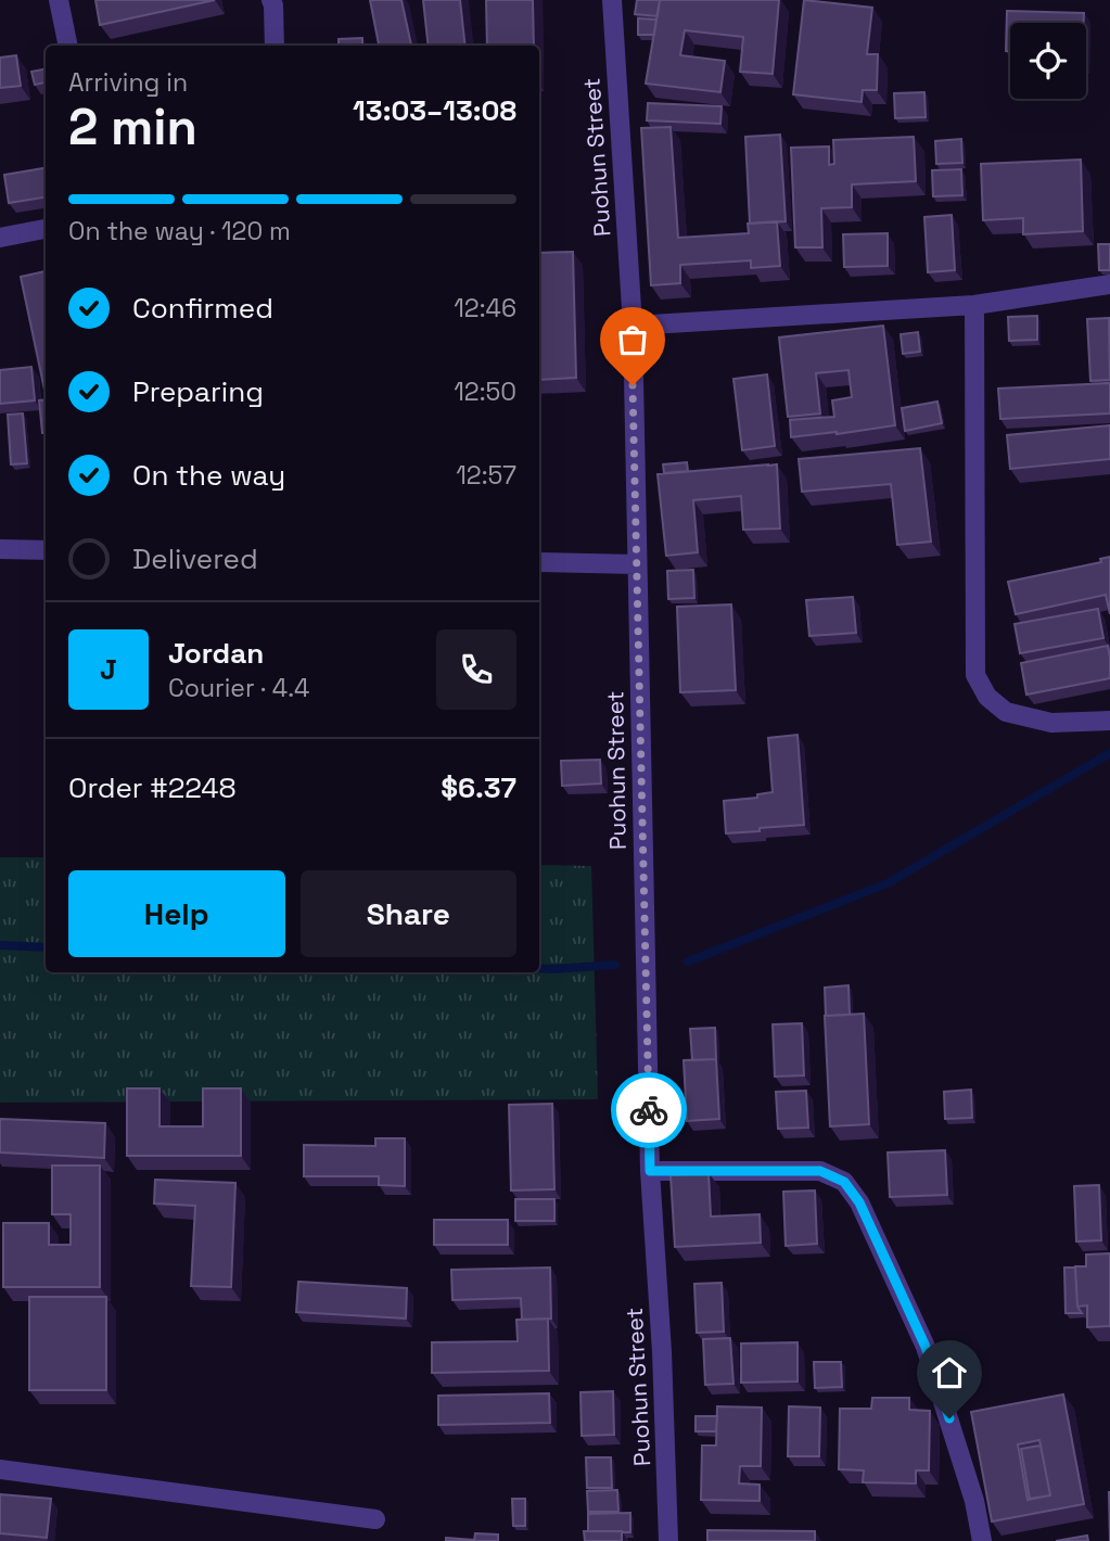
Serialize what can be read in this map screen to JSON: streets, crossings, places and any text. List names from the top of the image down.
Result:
{
  "streets": {
    "street": ["Puohun Street"]
  },
  "page": {
    "heading": ["2 min", "Arriving in", "13:03–13:08"],
    "panel": [
      "Jordan",
      "Courier · 4.4",
      "Order #2248",
      "$6.37"
    ],
    "bar": "On the way · 120 m",
    "list": [
      ["Confirmed", "12:46"],
      ["Preparing", "12:50"],
      ["On the way", "12:57"],
      "Delivered"
    ],
    "round": "J",
    "buttons": ["Help", "Share"]
  }
}
